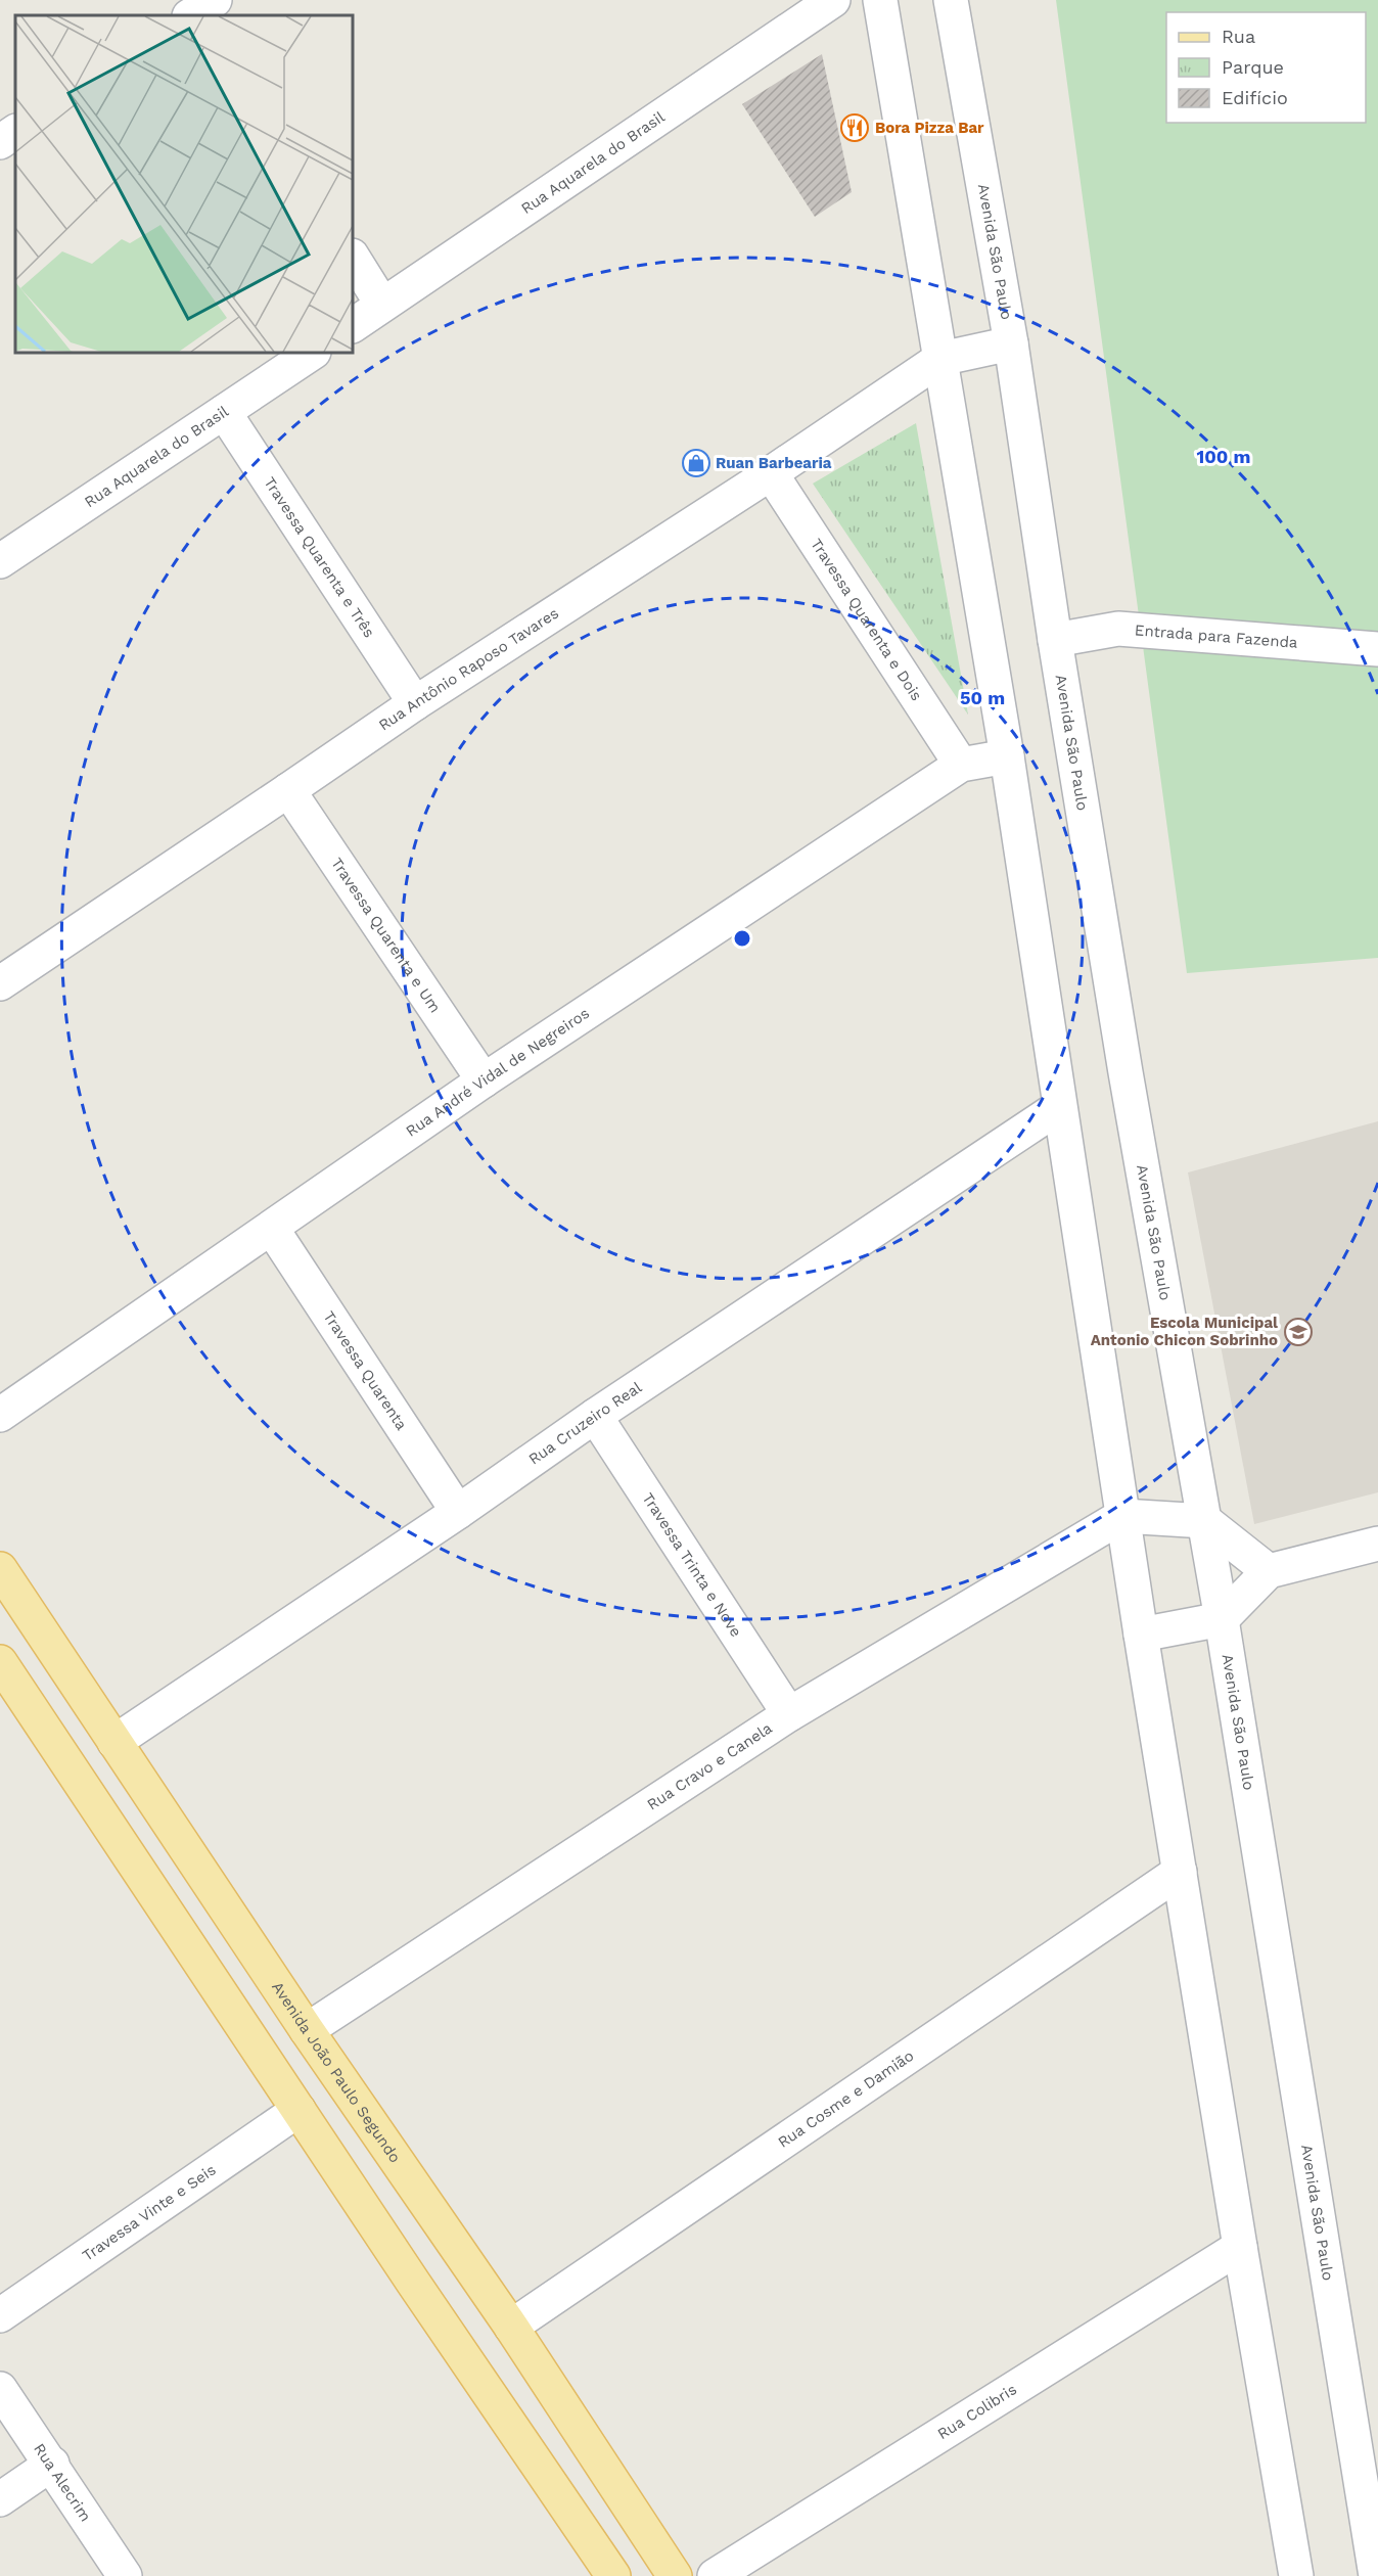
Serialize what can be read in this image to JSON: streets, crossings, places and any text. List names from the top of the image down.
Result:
{
  "streets": {
    "main road": ["Avenida João Paulo Segundo"],
    "street": [
      "Rua Aquarela do Brasil",
      "Avenida São Paulo",
      "Travessa Quarenta e Três",
      "Travessa Quarenta e Dois",
      "Entrada para Fazenda",
      "Rua Antônio Raposo Tavares",
      "Travessa Quarenta e Um",
      "Rua André Vidal de Negreiros",
      "Travessa Quarenta",
      "Rua Cruzeiro Real",
      "Travessa Trinta e Nove",
      "Rua Cravo e Canela",
      "Rua Cosme e Damião",
      "Travessa Vinte e Seis",
      "Rua Colibris",
      "Rua Alecrim"
    ]
  },
  "crossings": [
    ["Rua Aquarela do Brasil", "Travessa Quarenta e Três"],
    ["Avenida São Paulo", "Entrada para Fazenda"],
    ["Travessa Quarenta e Três", "Rua Antônio Raposo Tavares"],
    ["Travessa Quarenta e Dois", "Rua Antônio Raposo Tavares"],
    ["Travessa Quarenta e Dois", "Rua André Vidal de Negreiros"],
    ["Rua Antônio Raposo Tavares", "Travessa Quarenta e Um"],
    ["Travessa Quarenta e Um", "Rua André Vidal de Negreiros"],
    ["Rua André Vidal de Negreiros", "Travessa Quarenta"],
    ["Travessa Quarenta", "Rua Cruzeiro Real"],
    ["Rua Cruzeiro Real", "Travessa Trinta e Nove"],
    ["Rua Cruzeiro Real", "Avenida João Paulo Segundo"],
    ["Travessa Trinta e Nove", "Rua Cravo e Canela"],
    ["Rua Cravo e Canela", "Avenida João Paulo Segundo"],
    ["Avenida João Paulo Segundo", "Rua Cosme e Damião"]
  ],
  "places": {
    "restaurant": ["Bora Pizza Bar"],
    "shop": ["Ruan Barbearia"],
    "school or university": ["Escola Municipal Antonio Chicon Sobrinho"]
  },
  "legend": ["Rua", "Parque", "Edifício"],
  "rings": ["100 m", "50 m"]
}
